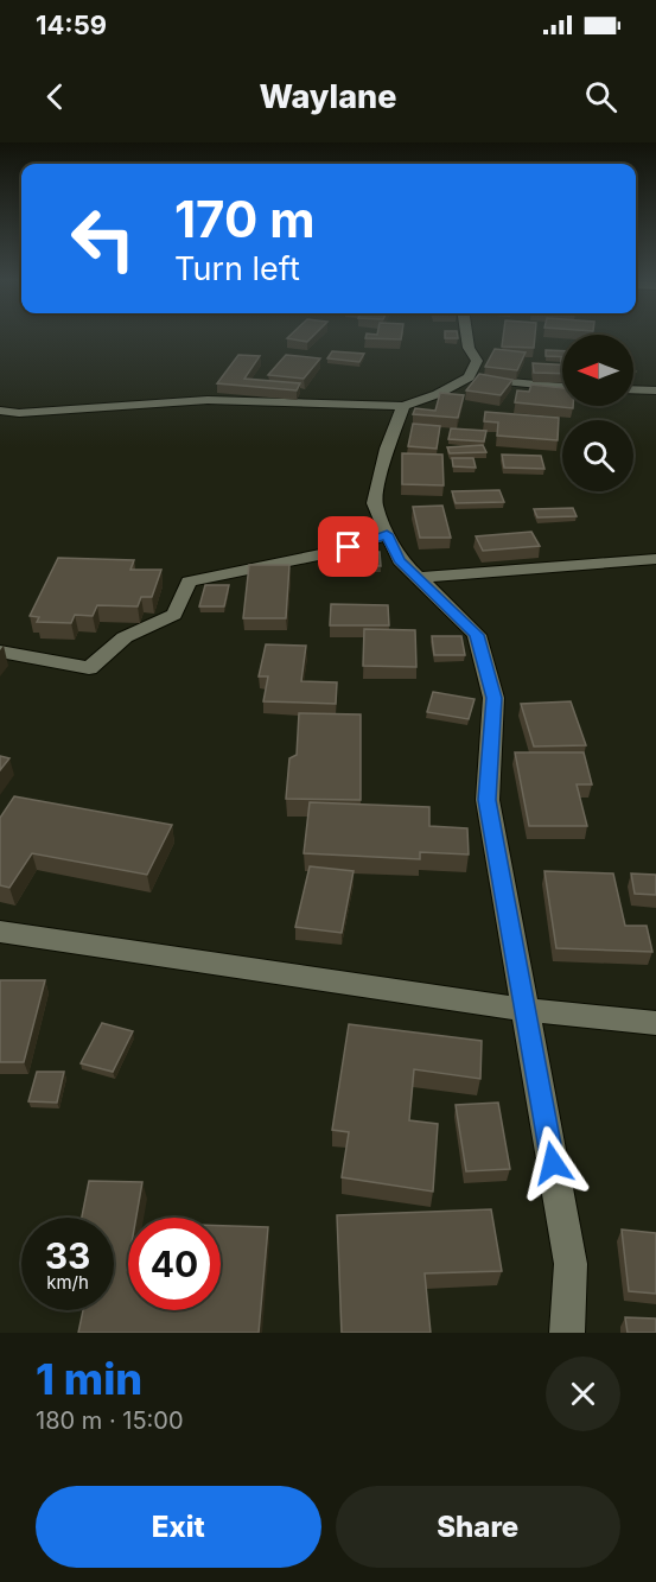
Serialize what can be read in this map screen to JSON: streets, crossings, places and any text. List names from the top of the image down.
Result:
{
  "north": "left",
  "page": {
    "status": "14:59",
    "header": "Waylane",
    "turn": ["170 m", "Turn left"],
    "speed": "33 km/h",
    "limit": "40",
    "heading": ["1 min", "180 m · 15:00"],
    "buttons": ["Exit", "Share"]
  }
}
